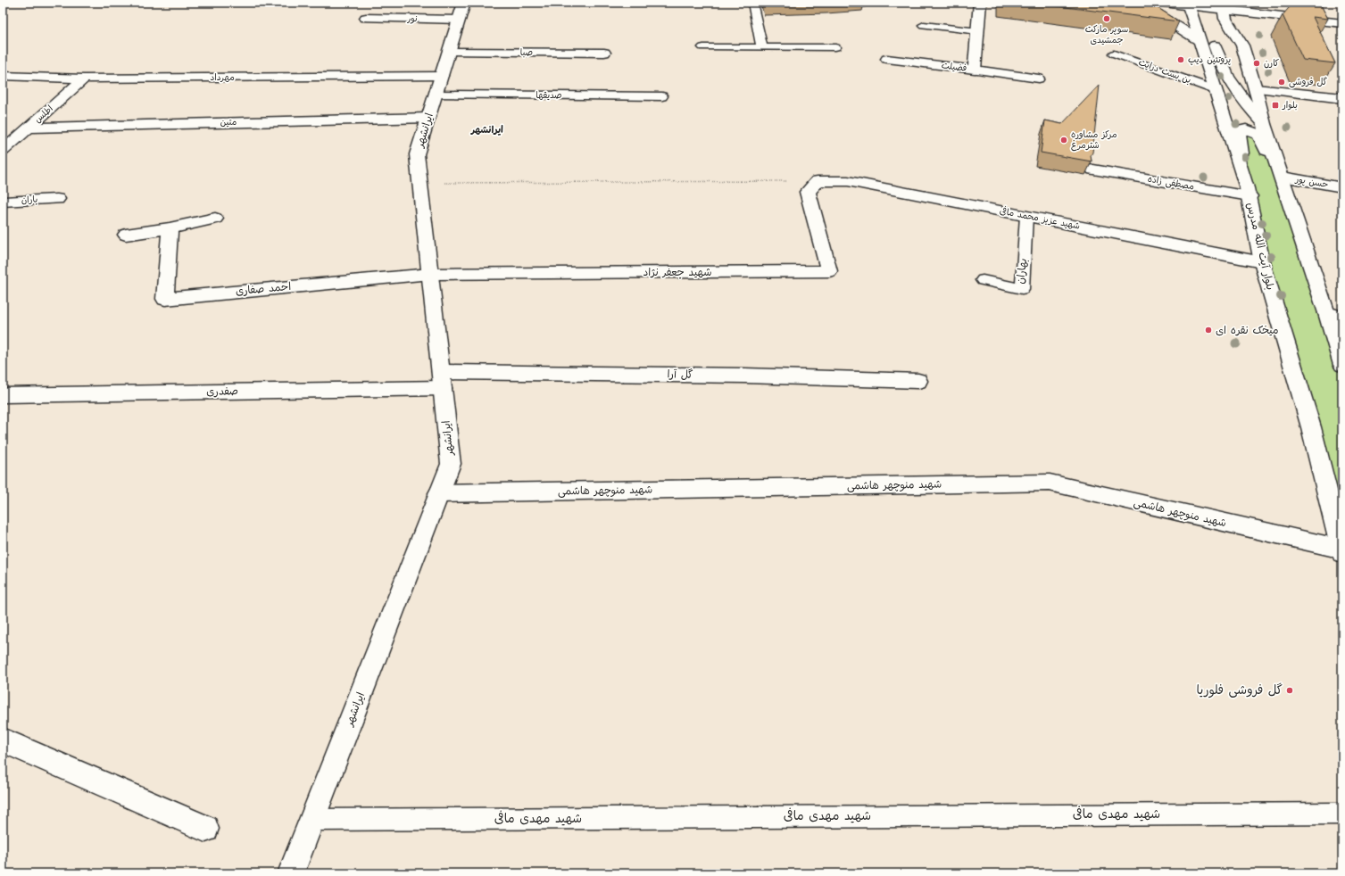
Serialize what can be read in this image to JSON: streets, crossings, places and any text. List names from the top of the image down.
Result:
{
  "streets": {
    "street": [
      "نور",
      "صبا",
      "فضیلت",
      "مهرداد",
      "اطلس",
      "متین",
      "ایرانشهر",
      "حسن پور",
      "مصطفی زاده",
      "باران",
      "شهید عزیز محمد مافی",
      "بلوار آیت الله مدرس",
      "شهید جعفر نژاد",
      "احمد صفاری",
      "گل آرا",
      "صفدری",
      "شهید منوچهر هاشمی"
    ],
    "lane": [
      "بن بست درایت",
      "صدیقها",
      "بهاران",
      "شهید مهدی مافی"
    ]
  },
  "crossings": [
    ["نور", "ایرانشهر"],
    ["صبا", "ایرانشهر"],
    ["بن بست درایت", "بلوار آیت الله مدرس"],
    ["مهرداد", "اطلس"],
    ["مهرداد", "ایرانشهر"],
    ["صدیقها", "ایرانشهر"],
    ["اطلس", "متین"],
    ["متین", "ایرانشهر"],
    ["ایرانشهر", "شهید جعفر نژاد"],
    ["ایرانشهر", "احمد صفاری"],
    ["ایرانشهر", "گل آرا"],
    ["ایرانشهر", "صفدری"],
    ["ایرانشهر", "شهید منوچهر هاشمی"],
    ["ایرانشهر", "شهید مهدی مافی"],
    ["مصطفی زاده", "بلوار آیت الله مدرس"],
    ["شهید عزیز محمد مافی", "بلوار آیت الله مدرس"],
    ["شهید عزیز محمد مافی", "بهاران"],
    ["شهید عزیز محمد مافی", "شهید جعفر نژاد"],
    ["بلوار آیت الله مدرس", "شهید منوچهر هاشمی"],
    ["شهید جعفر نژاد", "احمد صفاری"],
    ["گل آرا", "صفدری"]
  ],
  "districts": ["ایرانشهر"],
  "places": {
    "other": [
      "سوپر مارکت جمشیدی",
      "پروتئین دیپ",
      "کارن",
      "گل فروشی",
      "مرکز مشاوره شترمرغ",
      "میخک نقره ای",
      "گل فروشی فلوریا"
    ],
    "transit": ["بلوار"]
  }
}
